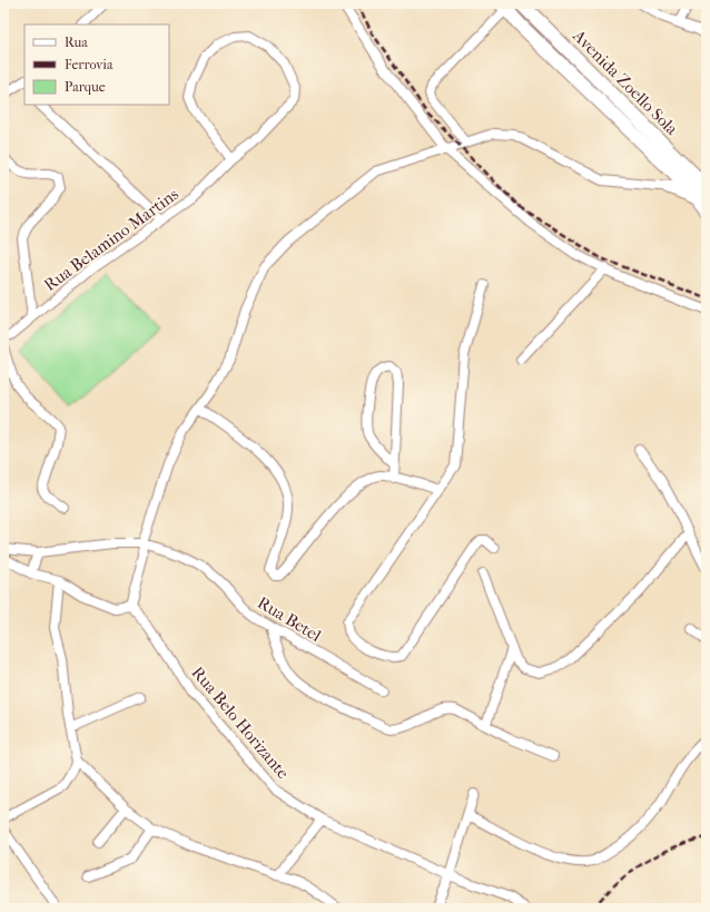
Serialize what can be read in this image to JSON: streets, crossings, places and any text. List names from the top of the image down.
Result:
{
  "streets": {
    "main road": ["Avenida Zoello Sola"],
    "street": ["Rua Belamino Martins", "Rua Betel", "Rua Belo Horizante"]
  },
  "legend": ["Rua", "Ferrovia", "Parque"]
}
